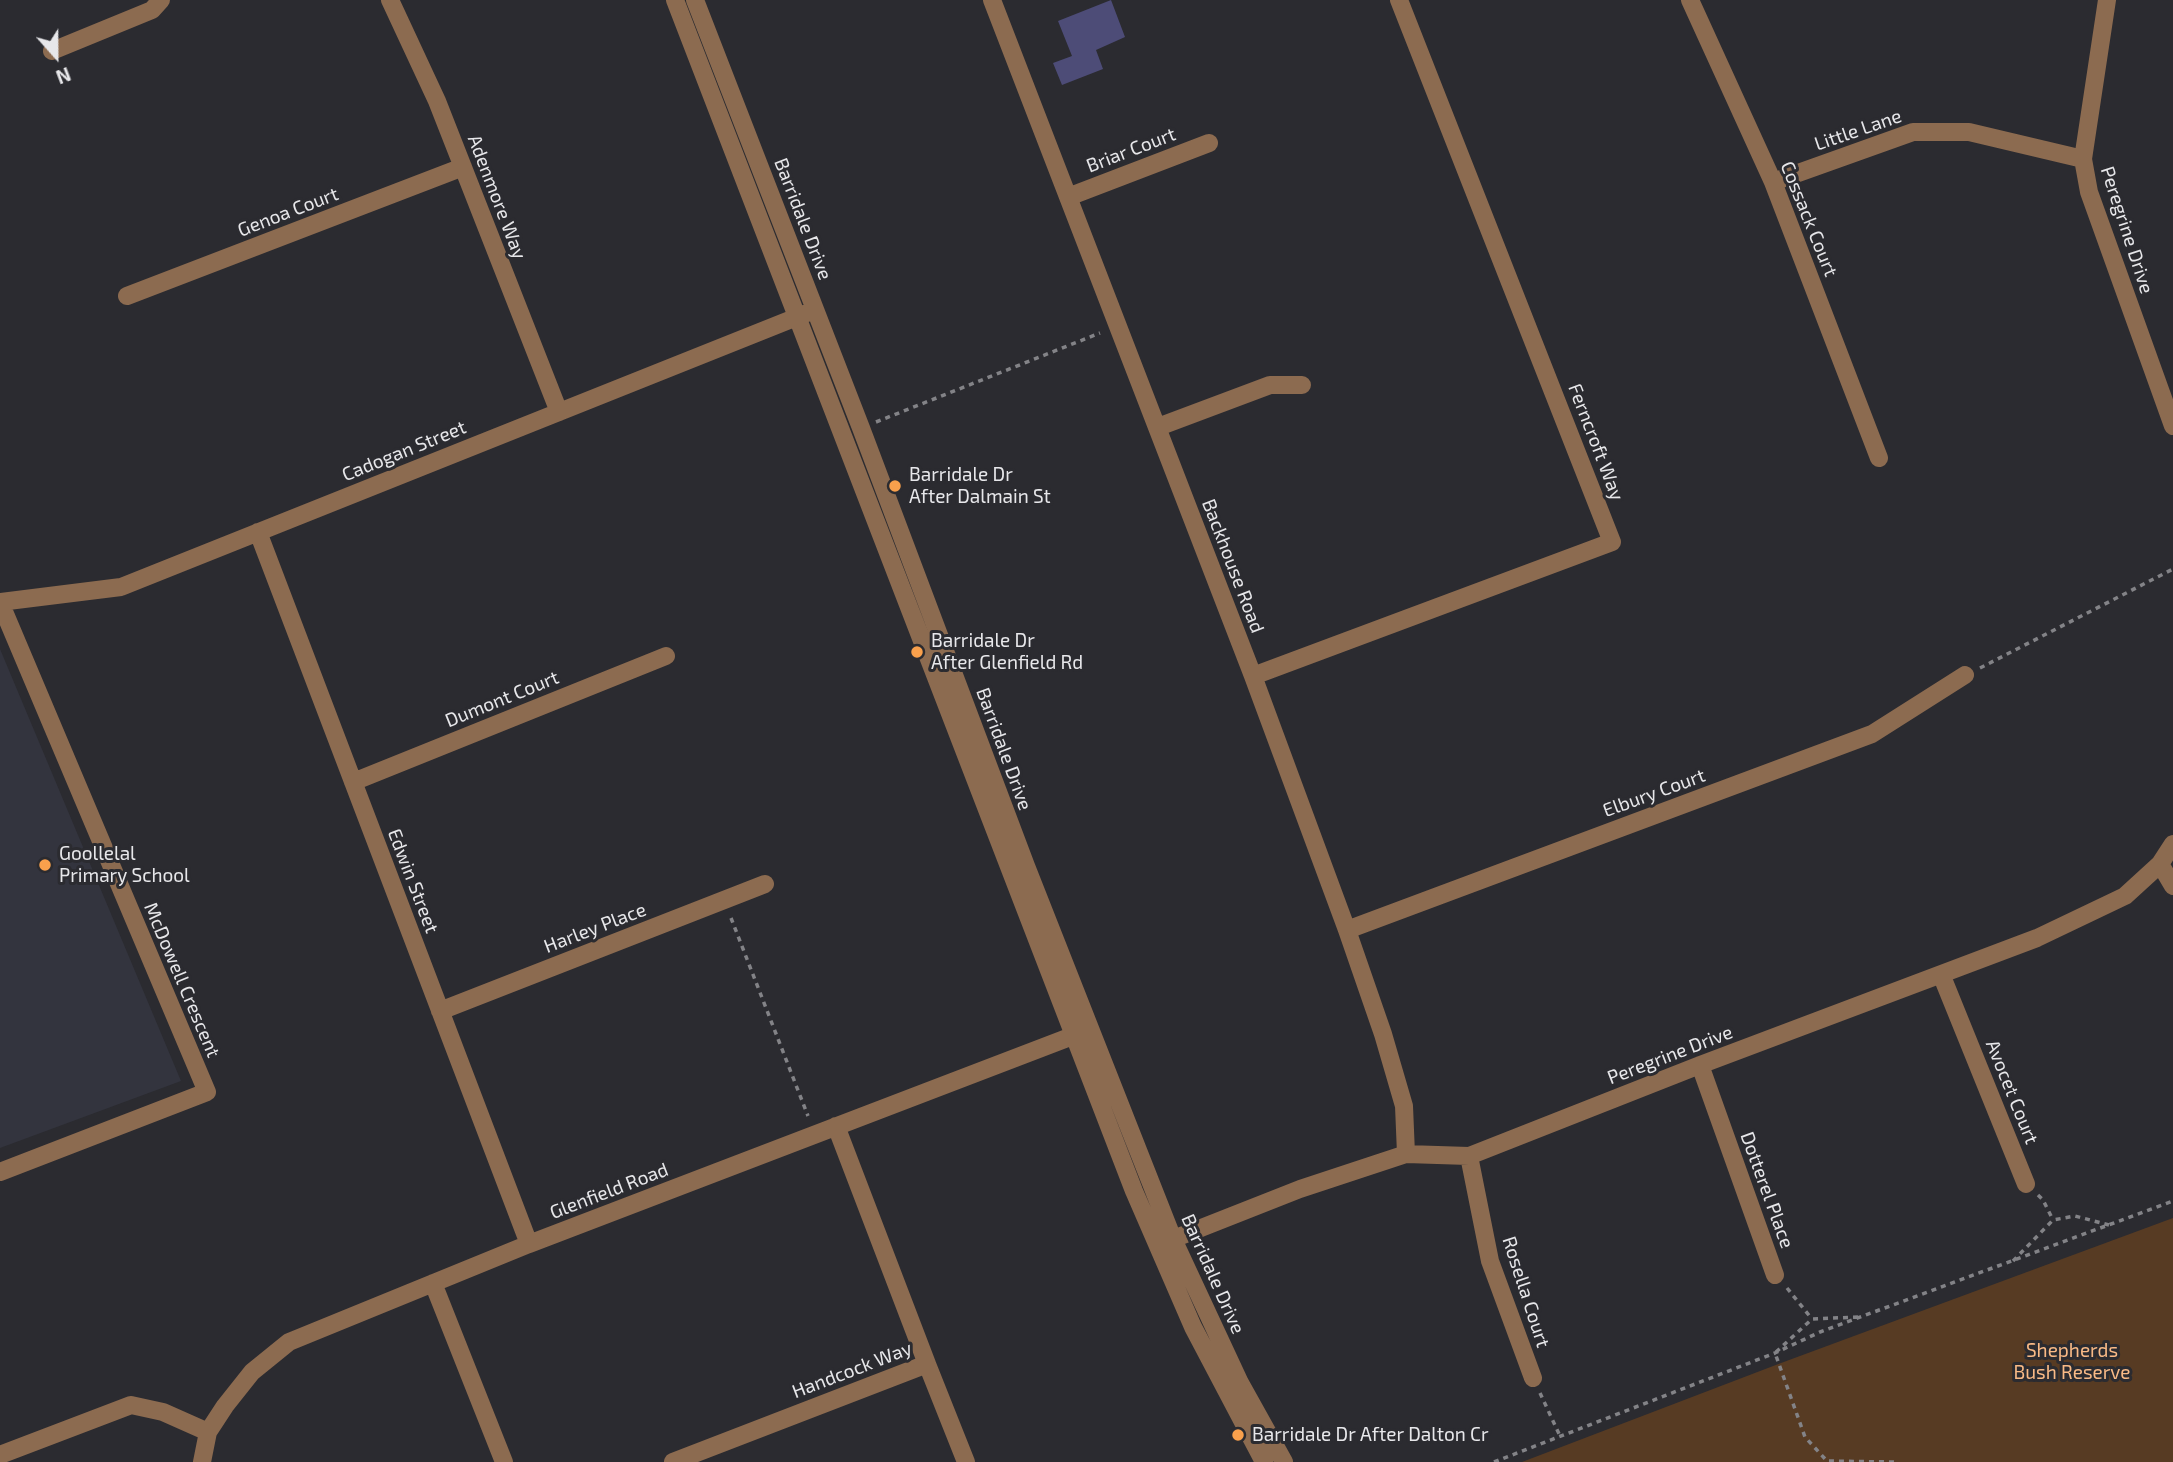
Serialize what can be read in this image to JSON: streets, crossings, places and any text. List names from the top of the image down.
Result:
{
  "streets": {
    "street": [
      "Little Lane",
      "Briar Court",
      "Adenmore Way",
      "Genoa Court",
      "Barridale Drive",
      "Cossack Court",
      "Peregrine Drive",
      "Ferncroft Way",
      "Cadogan Street",
      "Backhouse Road",
      "Dumont Court",
      "Elbury Court",
      "Edwin Street",
      "Harley Place",
      "McDowell Crescent",
      "Avocet Court",
      "Dotterel Place",
      "Glenfield Road",
      "Rosella Court",
      "Handcock Way"
    ]
  },
  "crossings": [
    ["Little Lane", "Cossack Court"],
    ["Little Lane", "Peregrine Drive"],
    ["Briar Court", "Backhouse Road"],
    ["Adenmore Way", "Genoa Court"],
    ["Adenmore Way", "Cadogan Street"],
    ["Barridale Drive", "Peregrine Drive"],
    ["Barridale Drive", "Cadogan Street"],
    ["Barridale Drive", "Glenfield Road"],
    ["Peregrine Drive", "Backhouse Road"],
    ["Peregrine Drive", "Avocet Court"],
    ["Peregrine Drive", "Dotterel Place"],
    ["Peregrine Drive", "Rosella Court"],
    ["Ferncroft Way", "Backhouse Road"],
    ["Cadogan Street", "Edwin Street"],
    ["Cadogan Street", "McDowell Crescent"],
    ["Backhouse Road", "Elbury Court"],
    ["Dumont Court", "Edwin Street"],
    ["Edwin Street", "Harley Place"],
    ["Edwin Street", "Glenfield Road"],
    ["Glenfield Road", "Handcock Way"]
  ],
  "parks": ["Shepherds Bush Reserve"],
  "places": [
    "Barridale Dr After Dalmain St",
    "Barridale Dr After Glenfield Rd",
    "Goollelal Primary School",
    "Barridale Dr After Dalton Cr"
  ],
  "north": "bottom"
}
